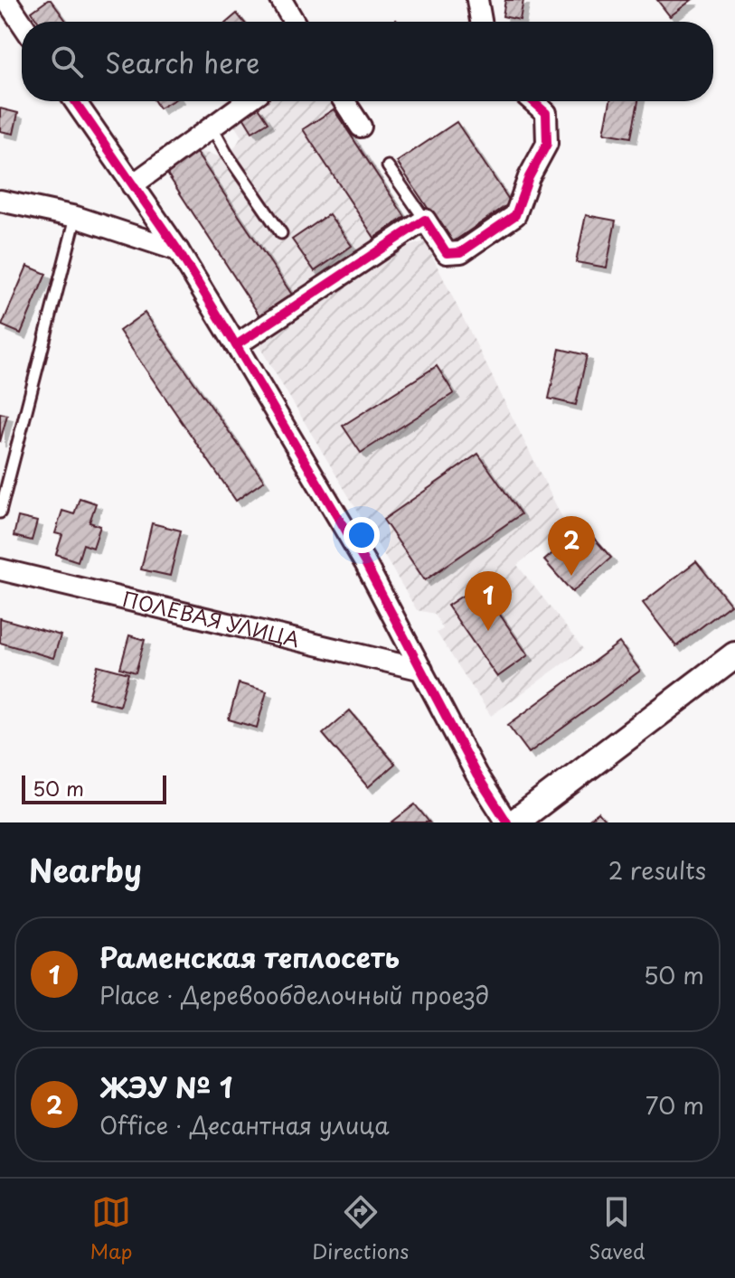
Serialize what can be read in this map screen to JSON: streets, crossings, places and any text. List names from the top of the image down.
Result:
{
  "streets": {
    "street": ["ПОЛЕВАЯ УЛИЦА"]
  },
  "scale_bar": "50 m",
  "page": {
    "search": "Search here",
    "pins": ["2", "1"],
    "scale": "50 m",
    "heading": ["Nearby", "2 results"],
    "list": [
      {
        "mark": "1",
        "name": "Раменская теплосеть",
        "note": "Place · Деревообделочный проезд",
        "value": "50 m"
      },
      {
        "mark": "2",
        "name": "ЖЭУ № 1",
        "note": "Office · Десантная улица",
        "value": "70 m"
      }
    ],
    "nav": ["Map", "Directions", "Saved"]
  }
}
